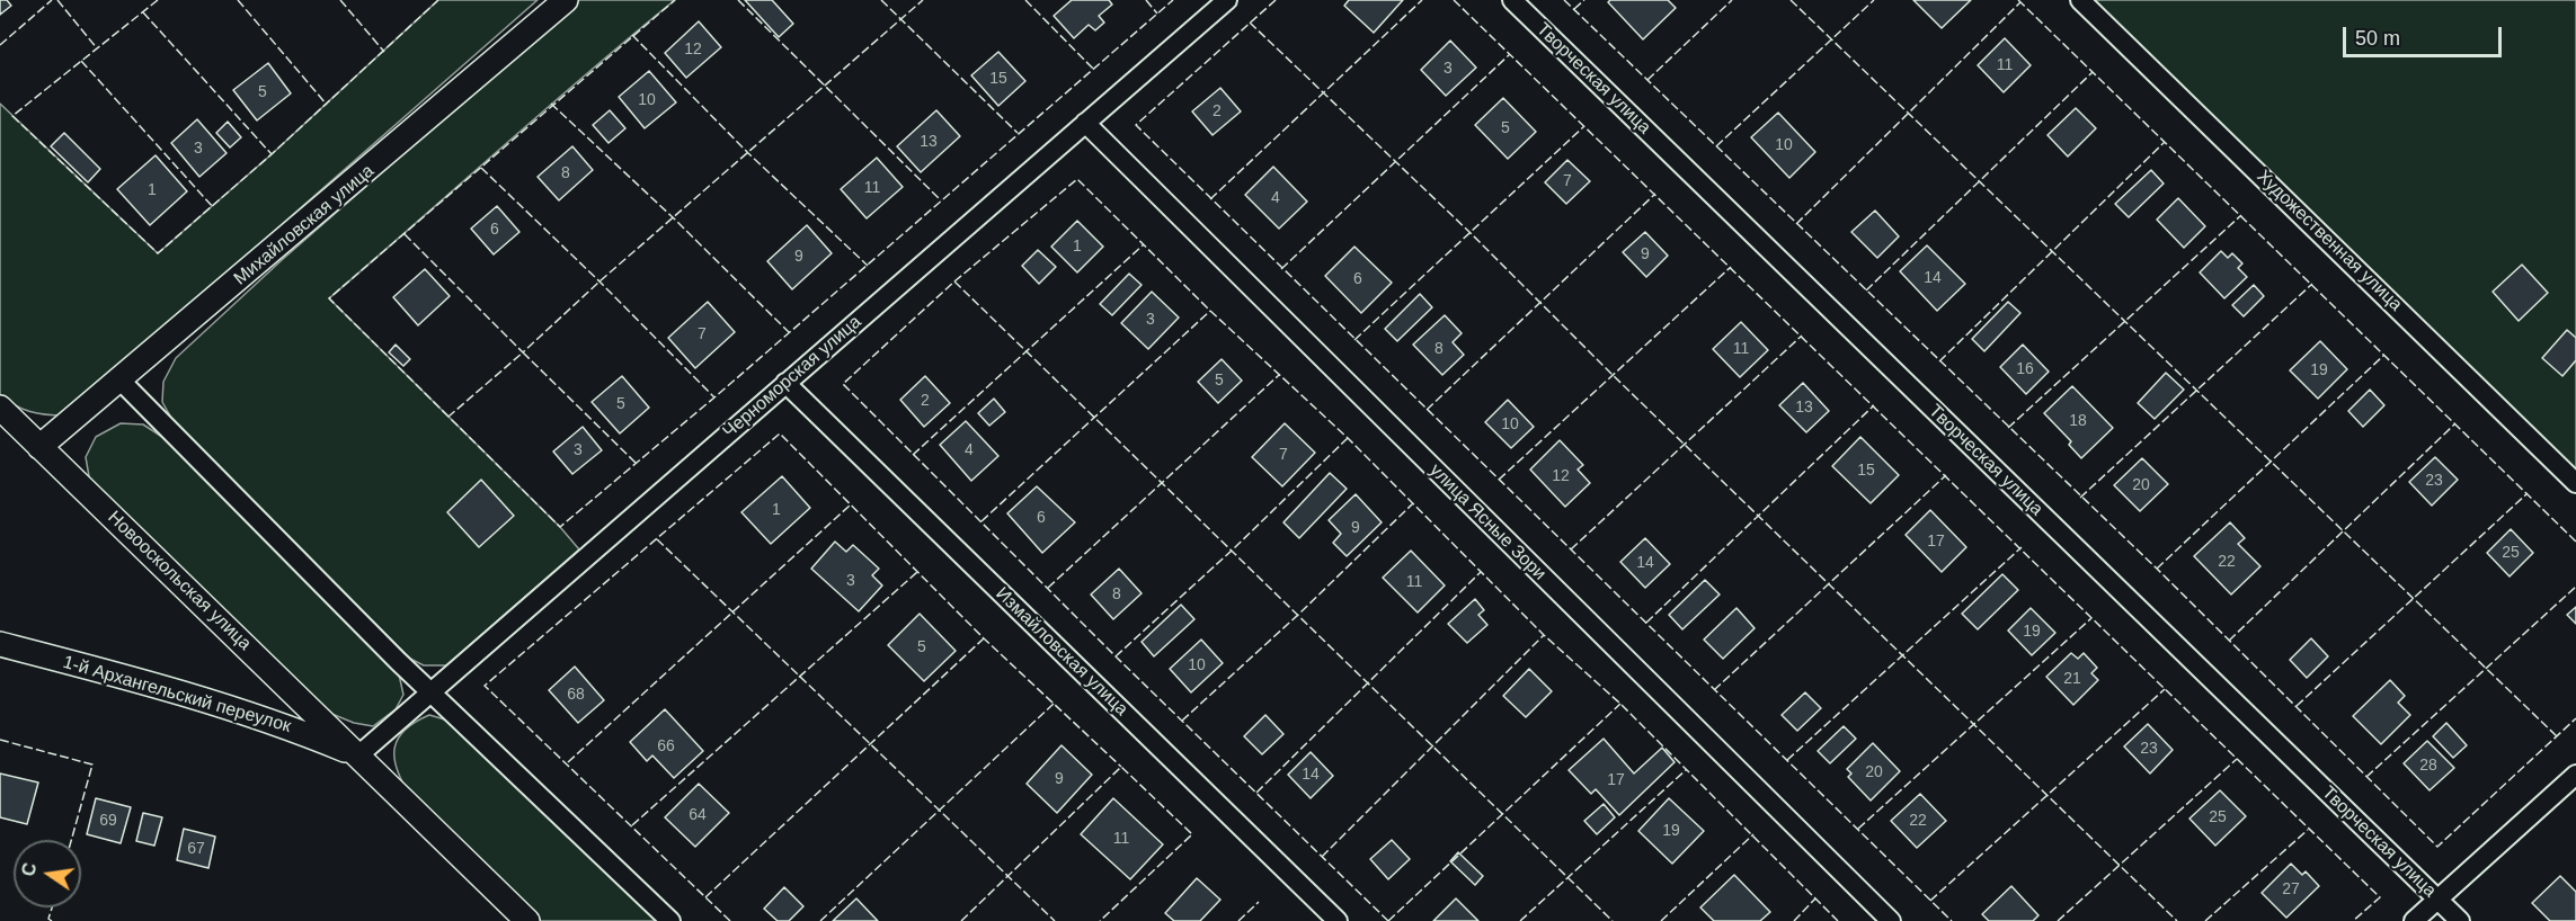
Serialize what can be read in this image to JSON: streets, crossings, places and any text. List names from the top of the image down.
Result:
{
  "streets": {
    "street": [
      "Творческая улица",
      "Михайловская улица",
      "Художественная улица",
      "Черноморская улица",
      "улица Ясные Зори",
      "Новооскольская улица",
      "Измайловская улица",
      "1-й Архангельский переулок"
    ]
  },
  "crossings": [
    ["Михайловская улица", "Новооскольская улица"],
    ["Черноморская улица", "улица Ясные Зори"],
    ["Черноморская улица", "Новооскольская улица"],
    ["Черноморская улица", "Измайловская улица"],
    ["Черноморская улица", "1-й Архангельский переулок"],
    ["Новооскольская улица", "1-й Архангельский переулок"]
  ],
  "house_numbers": [
    "12",
    "11",
    "3",
    "15",
    "5",
    "10",
    "2",
    "5",
    "13",
    "10",
    "3",
    "8",
    "7",
    "11",
    "1",
    "4",
    "6",
    "1",
    "9",
    "9",
    "14",
    "6",
    "3",
    "7",
    "8",
    "11",
    "16",
    "19",
    "5",
    "2",
    "5",
    "13",
    "18",
    "10",
    "3",
    "4",
    "7",
    "15",
    "12",
    "23",
    "20",
    "1",
    "6",
    "9",
    "17",
    "25",
    "22",
    "14",
    "3",
    "11",
    "8",
    "19",
    "5",
    "10",
    "21",
    "68",
    "66",
    "23",
    "28",
    "20",
    "14",
    "9",
    "17",
    "64",
    "25",
    "69",
    "22",
    "19",
    "11",
    "67",
    "27"
  ],
  "scale_bar": "50 m",
  "north": "left"
}
